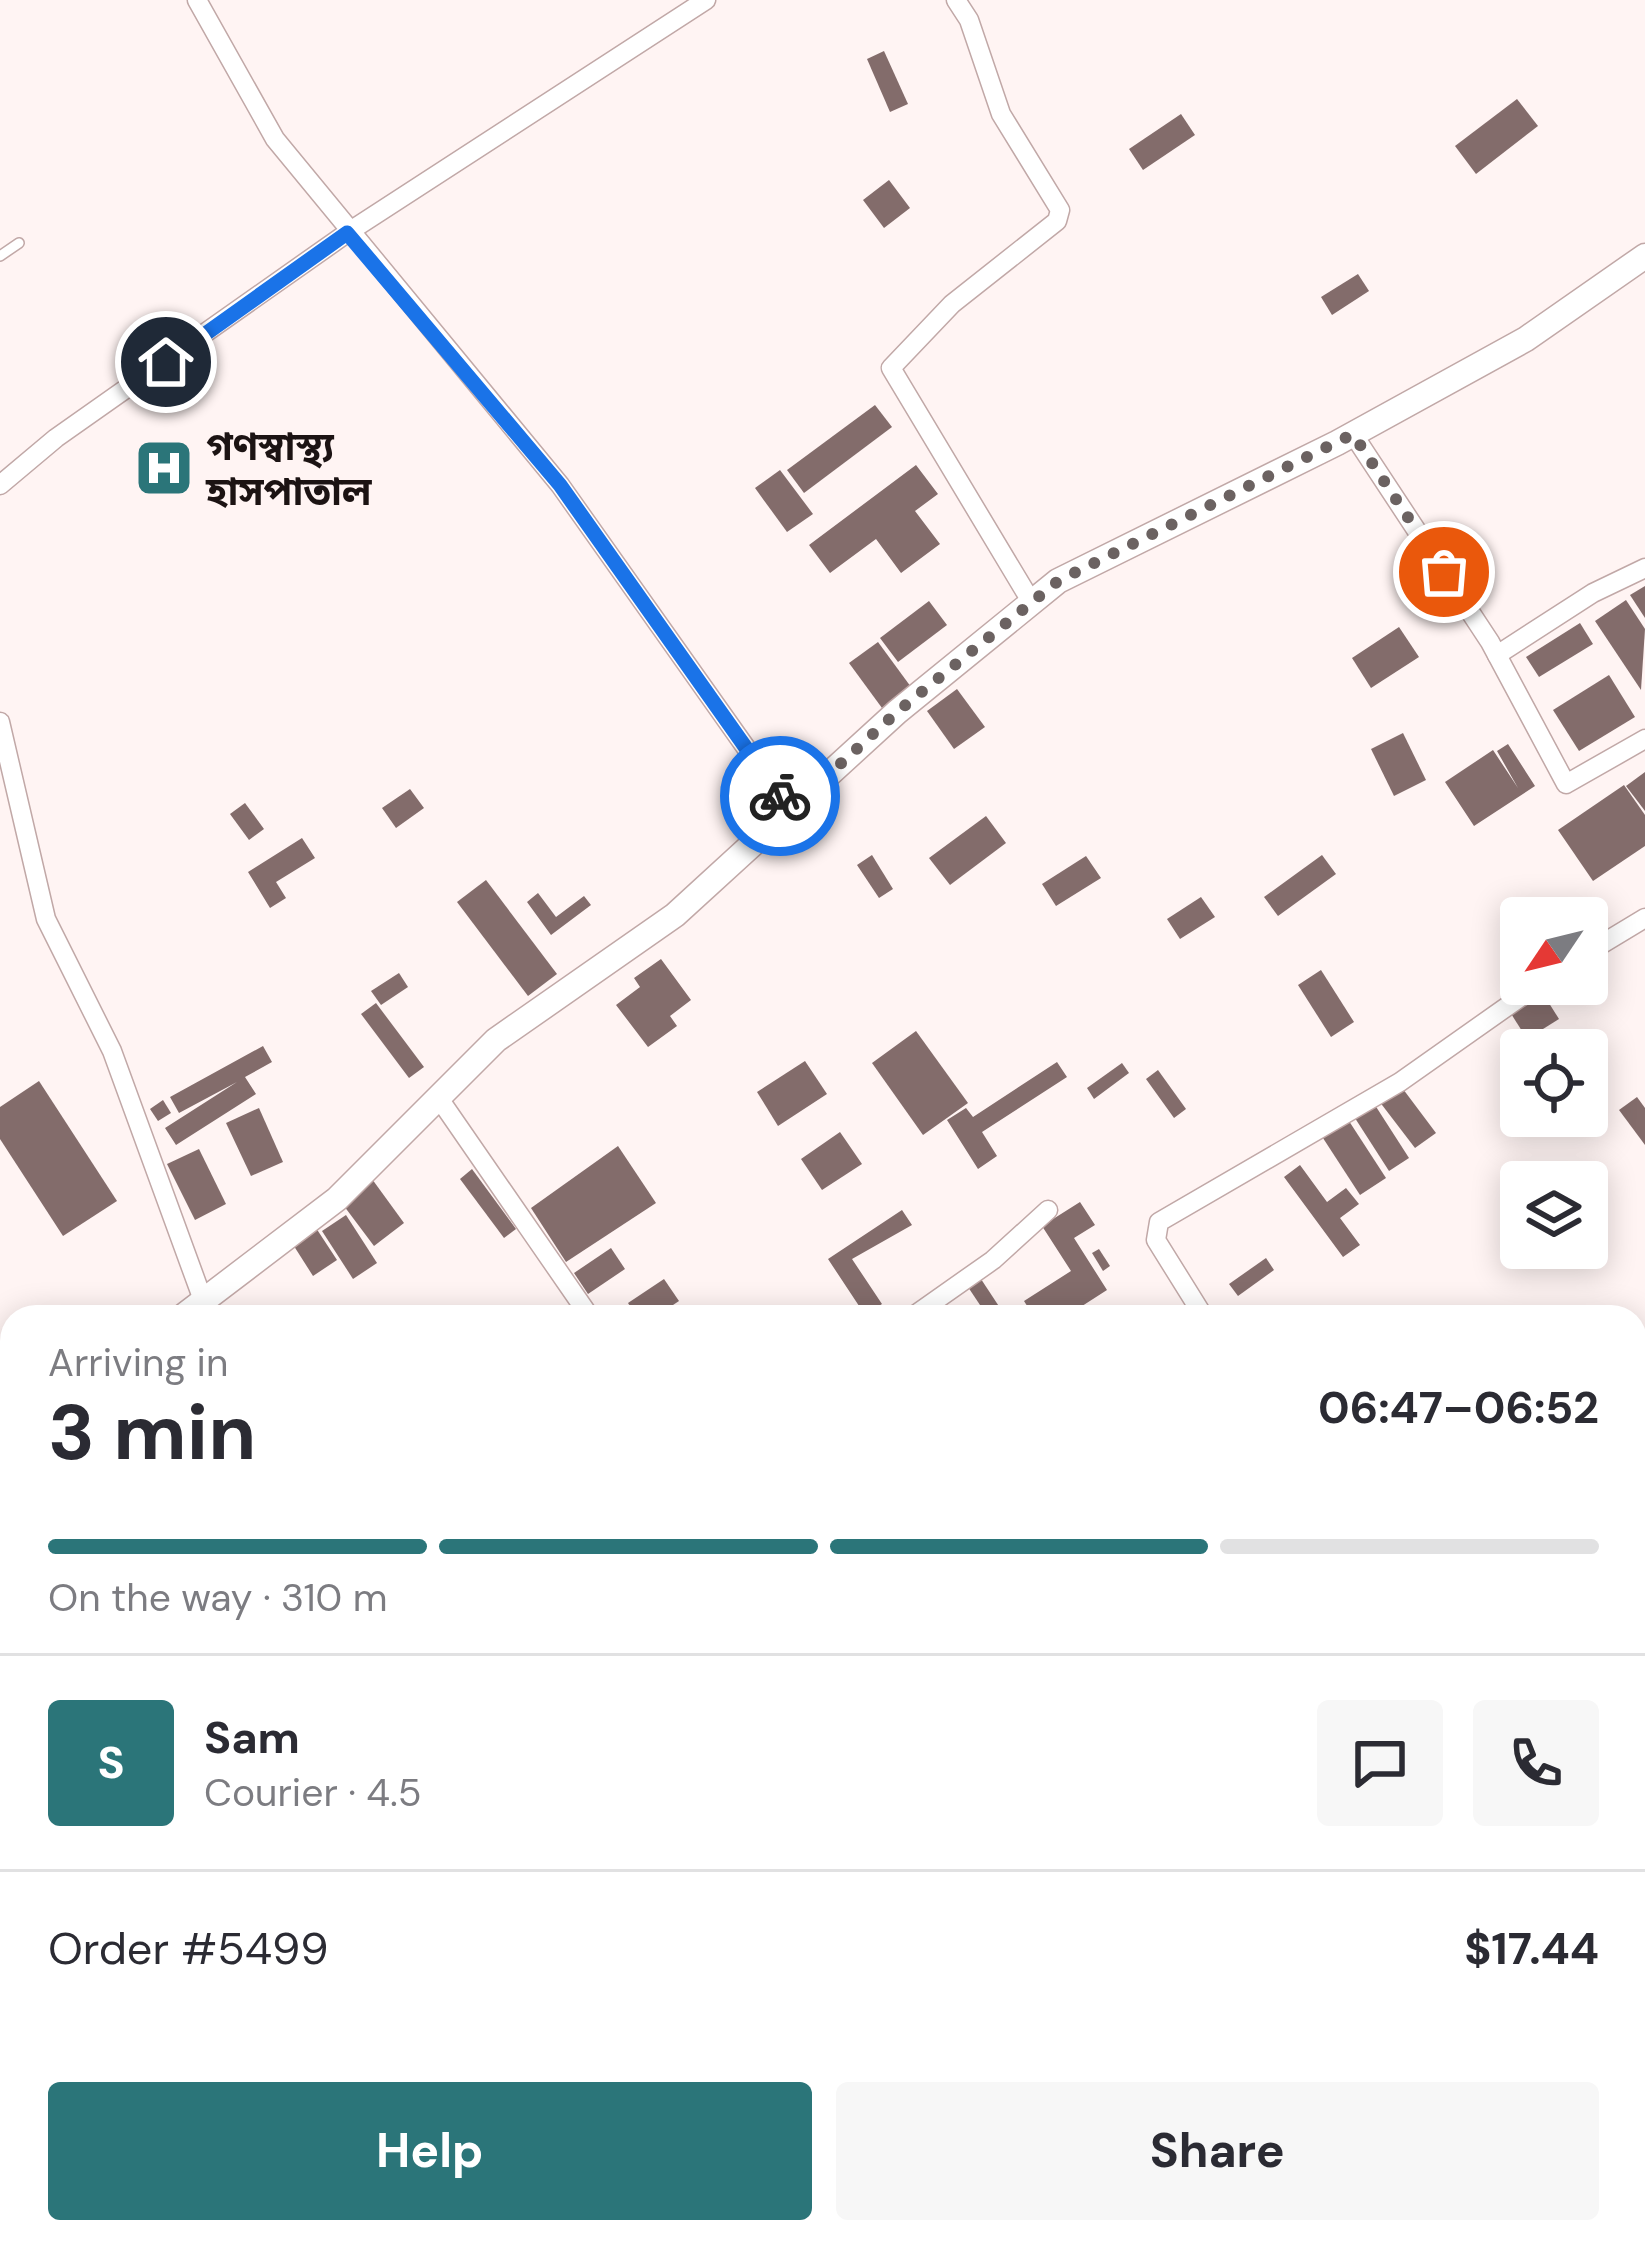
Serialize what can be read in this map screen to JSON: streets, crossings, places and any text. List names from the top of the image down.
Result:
{
  "places": {
    "hospital": ["গণস্বাস্থ্য হাসপাতাল"]
  },
  "north": "bottom left",
  "page": {
    "heading": ["3 min", "Arriving in", "06:47–06:52"],
    "panel": [
      "Sam",
      "Courier · 4.5",
      "Order #5499",
      "$17.44"
    ],
    "bar": "On the way · 310 m",
    "round": "S",
    "buttons": ["Help", "Share"]
  }
}
